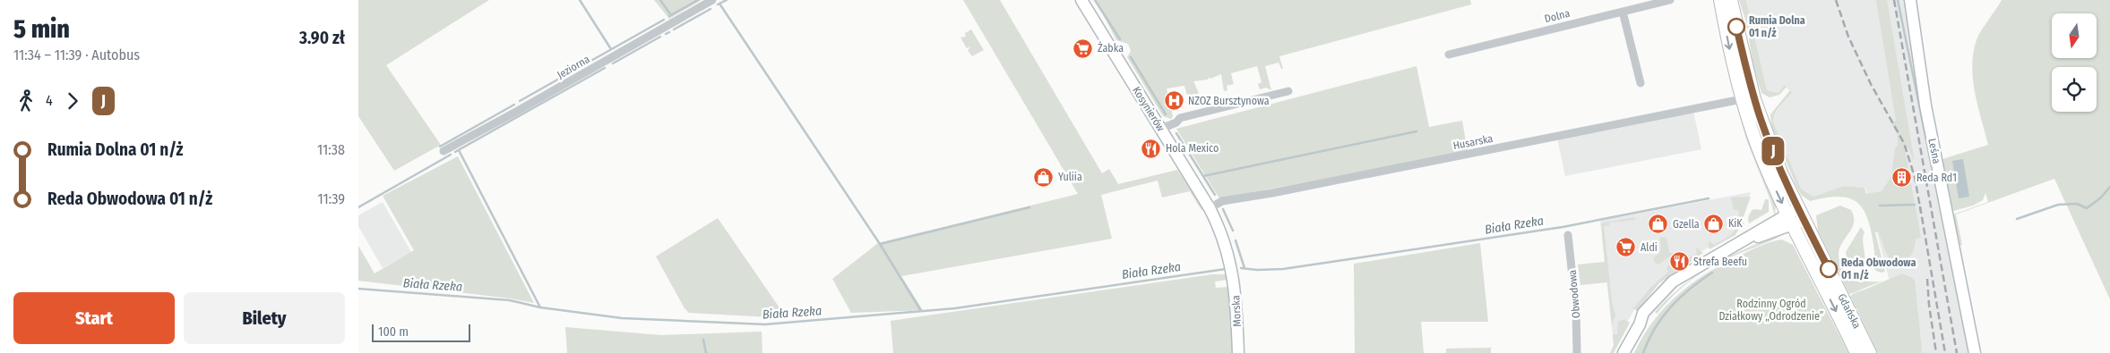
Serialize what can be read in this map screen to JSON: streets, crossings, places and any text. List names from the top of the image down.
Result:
{
  "streets": {
    "main road": [
      "Kosynierów",
      "Leśna",
      "Morska",
      "Gdańska"
    ],
    "street": [
      "Dolna",
      "Jeziorna",
      "Husarska",
      "Obwodowa"
    ]
  },
  "crossings": [
    ["Kosynierów", "Husarska"],
    ["Kosynierów", "Morska"]
  ],
  "water": ["Biała Rzeka"],
  "parks": ["Rodzinny Ogród Działkowy „Odrodzenie”"],
  "places": {
    "other": ["Rumia Dolna 01 n/ż", "Reda Obwodowa 01 n/ż"],
    "supermarket": ["Żabka", "Aldi"],
    "hospital": ["NZOZ Bursztynowa"],
    "restaurant": ["Hola Mexico", "Strefa Beefu"],
    "shop": ["Yuliia", "KiK", "Gzella"],
    "building": ["Reda Rd1"]
  },
  "lines": ["bus line J"],
  "scale_bar": "100 m",
  "north": "bottom",
  "page": {
    "heading": ["5 min", "11:34 – 11:39 · Autobus", "3.90 zł"],
    "on_map": "J",
    "legs": ["4", "J"],
    "list": [
      {
        "name": "Rumia Dolna 01 n/ż",
        "value": "11:38"
      },
      {
        "name": "Reda Obwodowa 01 n/ż",
        "value": "11:39"
      }
    ],
    "buttons": ["Start", "Bilety"],
    "scale": "100 m"
  }
}
